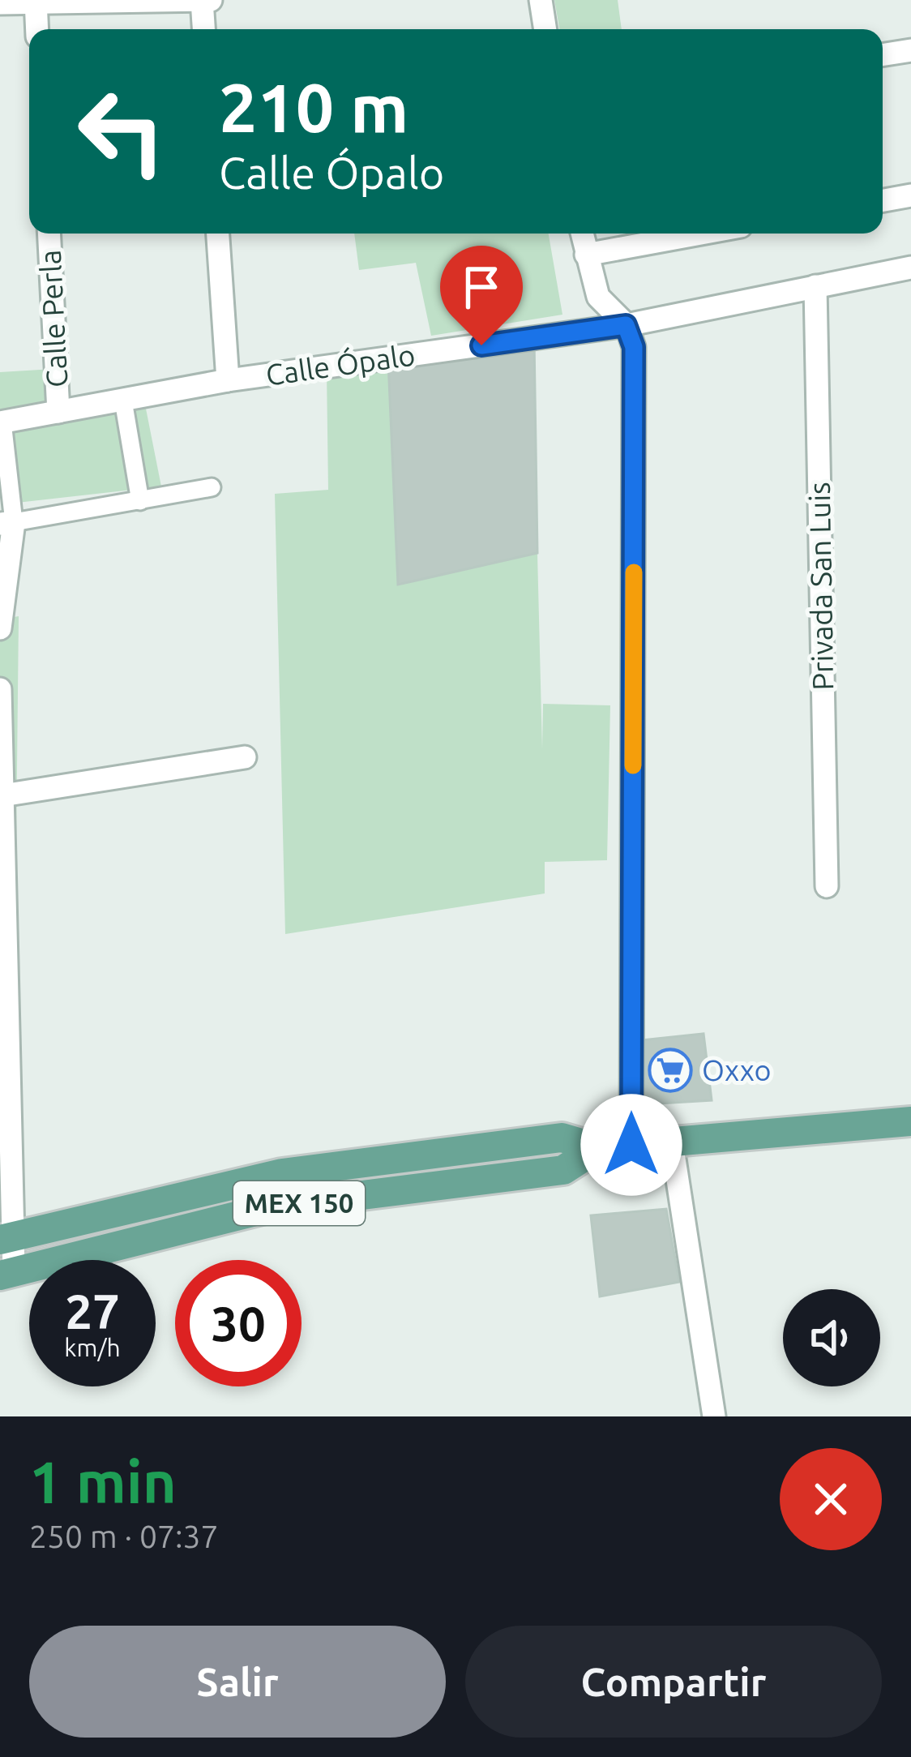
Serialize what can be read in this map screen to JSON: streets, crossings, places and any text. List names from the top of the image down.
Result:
{
  "streets": {
    "main road": ["MEX 150"],
    "street": ["Calle Perla", "Calle Ópalo", "Privada San Luis"]
  },
  "crossings": [
    ["Calle Perla", "Calle Ópalo"],
    ["Calle Ópalo", "Privada San Luis"]
  ],
  "places": {
    "supermarket": ["Oxxo"]
  },
  "page": {
    "turn": ["210 m", "Calle Ópalo"],
    "speed": "27 km/h",
    "limit": "30",
    "heading": ["1 min", "250 m · 07:37"],
    "buttons": ["Salir", "Compartir"]
  }
}
